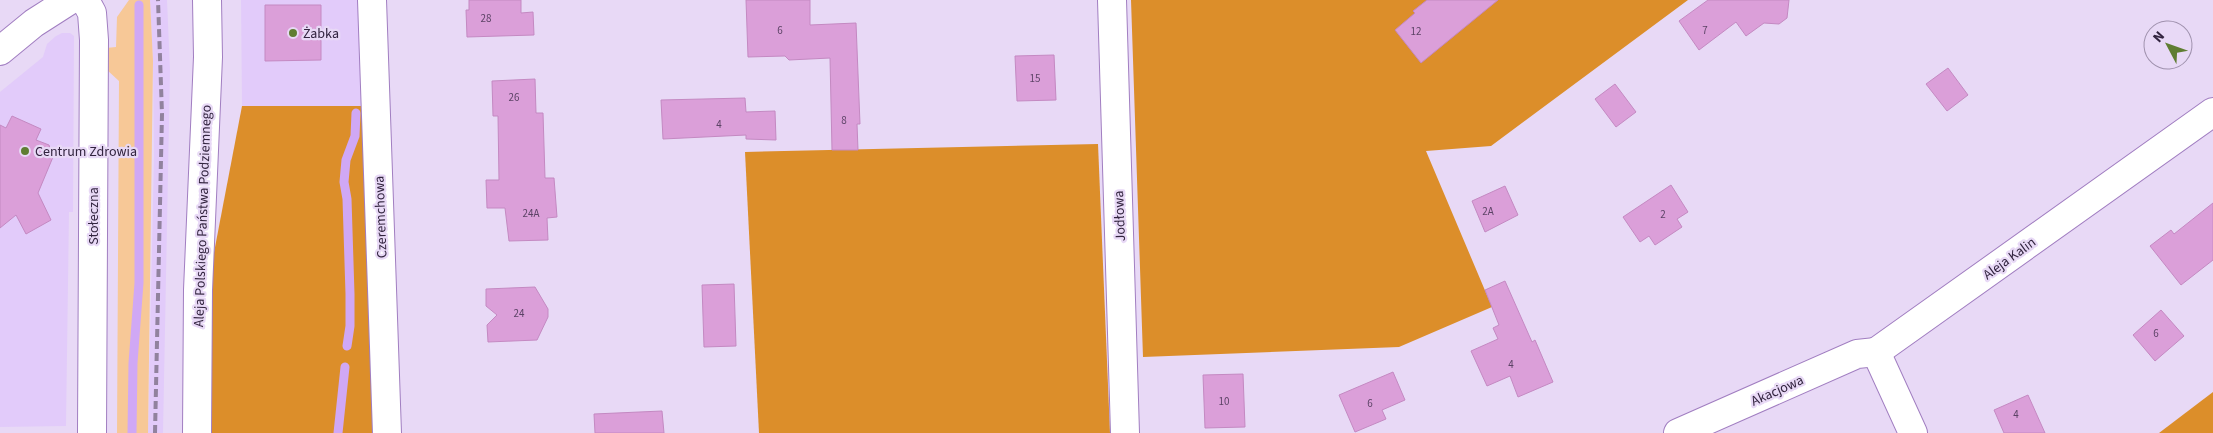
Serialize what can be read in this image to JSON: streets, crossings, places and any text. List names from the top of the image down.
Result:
{
  "streets": {
    "street": [
      "Stołeczna",
      "Aleja Polskiego Państwa Podziemnego",
      "Jodłowa",
      "Czeremchowa",
      "Aleja Kalin",
      "Akacjowa"
    ]
  },
  "crossings": [
    ["Aleja Kalin", "Akacjowa"]
  ],
  "places": ["Żabka", "Centrum Zdrowia"],
  "house_numbers": [
    "28",
    "6",
    "7",
    "12",
    "15",
    "26",
    "8",
    "4",
    "2A",
    "24A",
    "2",
    "24",
    "6",
    "4",
    "10",
    "6",
    "4"
  ],
  "north": "top left"
}
